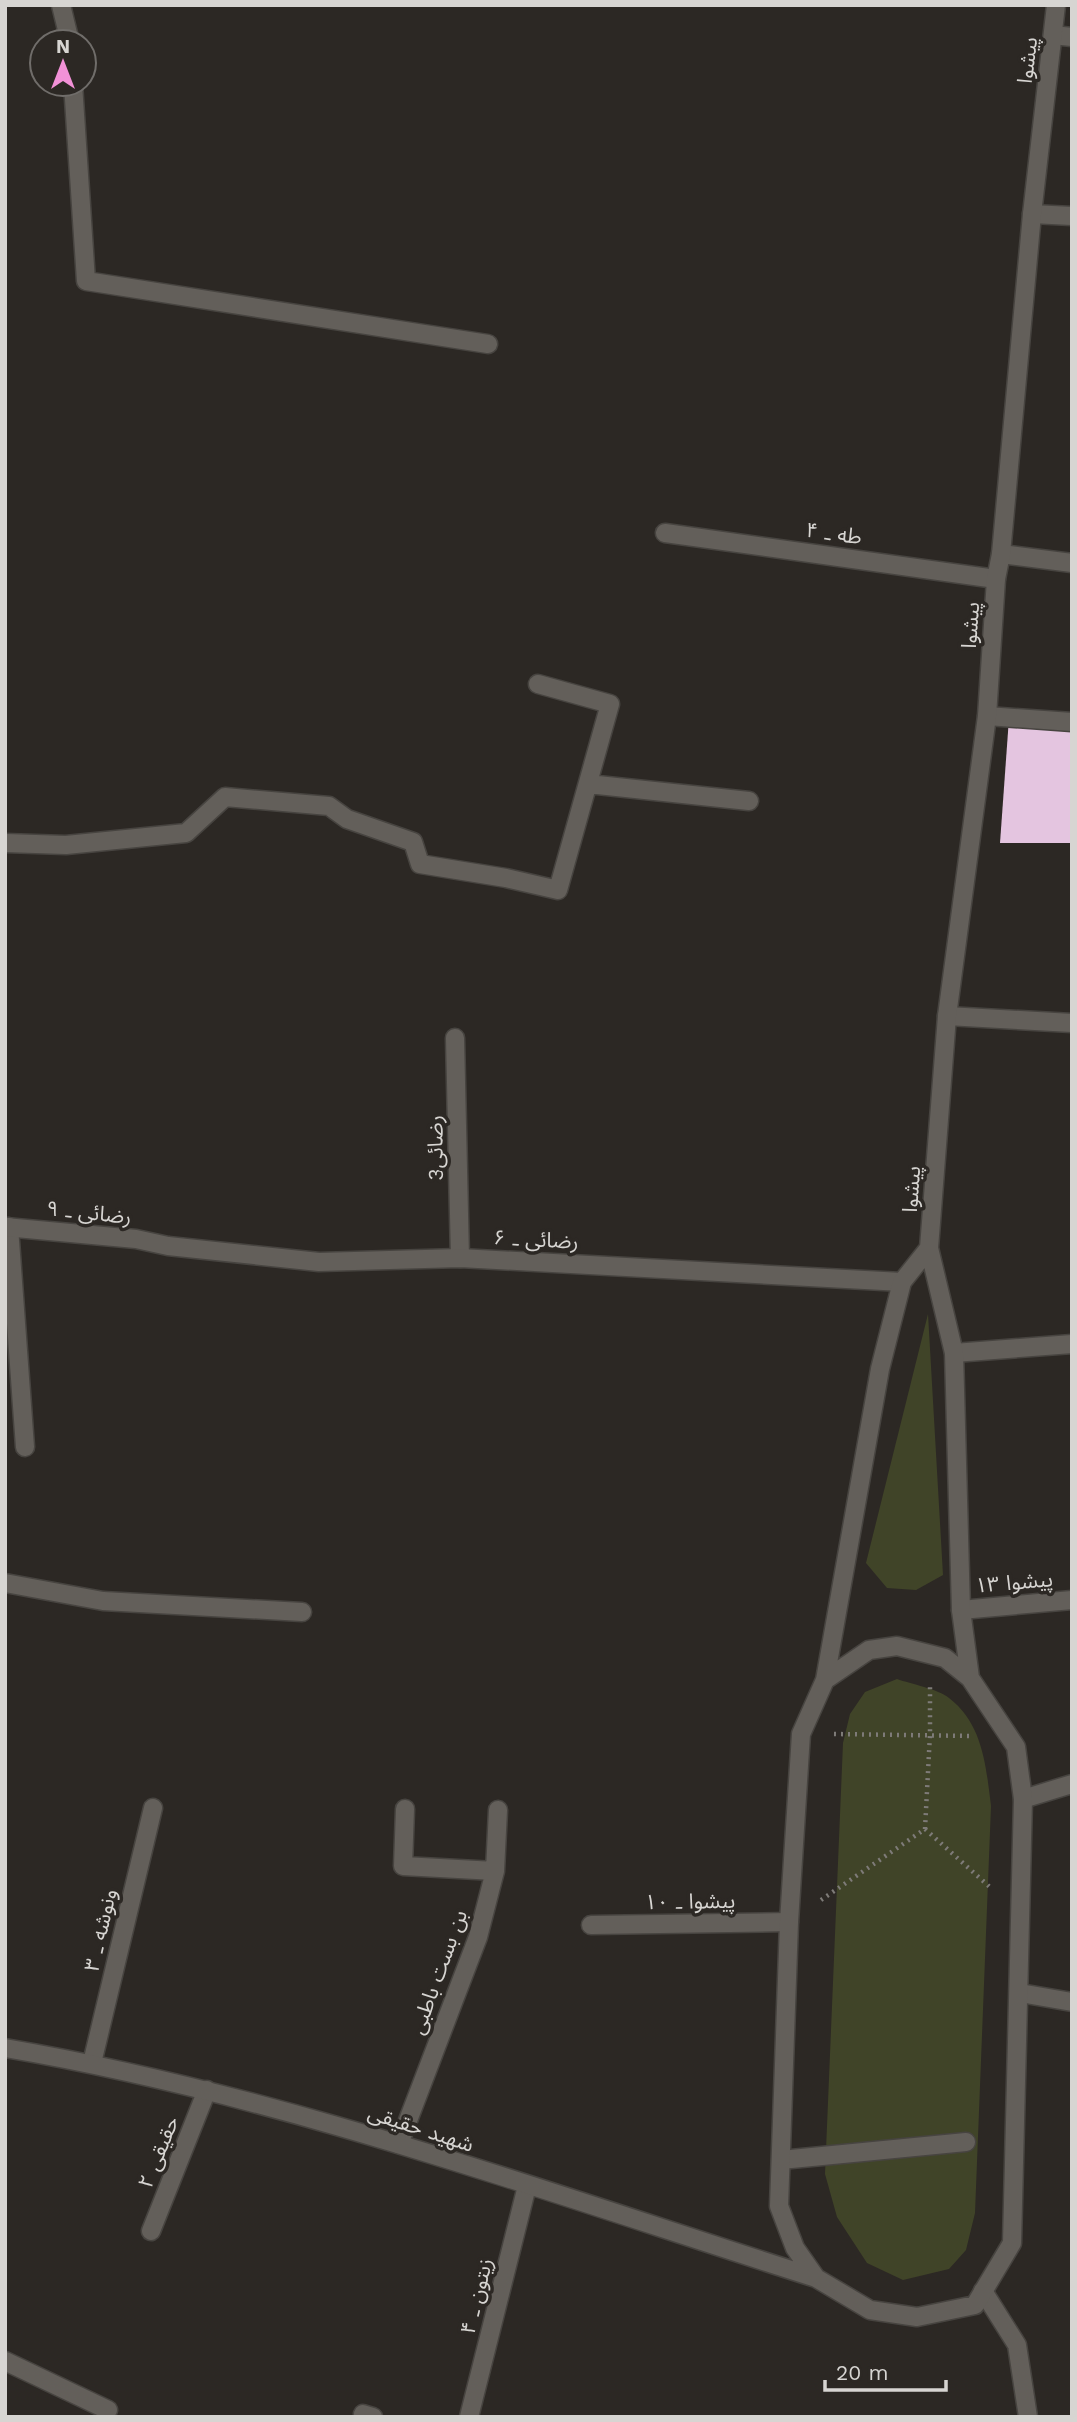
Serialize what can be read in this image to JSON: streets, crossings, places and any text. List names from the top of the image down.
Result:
{
  "streets": {
    "street": [
      "پیشوا",
      "طه ـ ۴",
      "رضائی3",
      "رضائی ـ ۹",
      "رضائی ـ ۶",
      "پیشوا ۱۳",
      "پیشوا ـ ۱۰",
      "ونوشه ـ ۳",
      "بن بست باطبی",
      "شهید حقیقی",
      "حقیقی ۲",
      "زیتون ـ ۴"
    ]
  },
  "crossings": [
    ["پیشوا", "طه ـ ۴"],
    ["پیشوا", "پیشوا ۱۳"],
    ["رضائی3", "رضائی ـ ۶"],
    ["رضائی ـ ۹", "رضائی ـ ۶"],
    ["ونوشه ـ ۳", "شهید حقیقی"],
    ["بن بست باطبی", "شهید حقیقی"],
    ["شهید حقیقی", "حقیقی ۲"],
    ["شهید حقیقی", "زیتون ـ ۴"]
  ],
  "scale_bar": "20 m",
  "north": "top"
}
